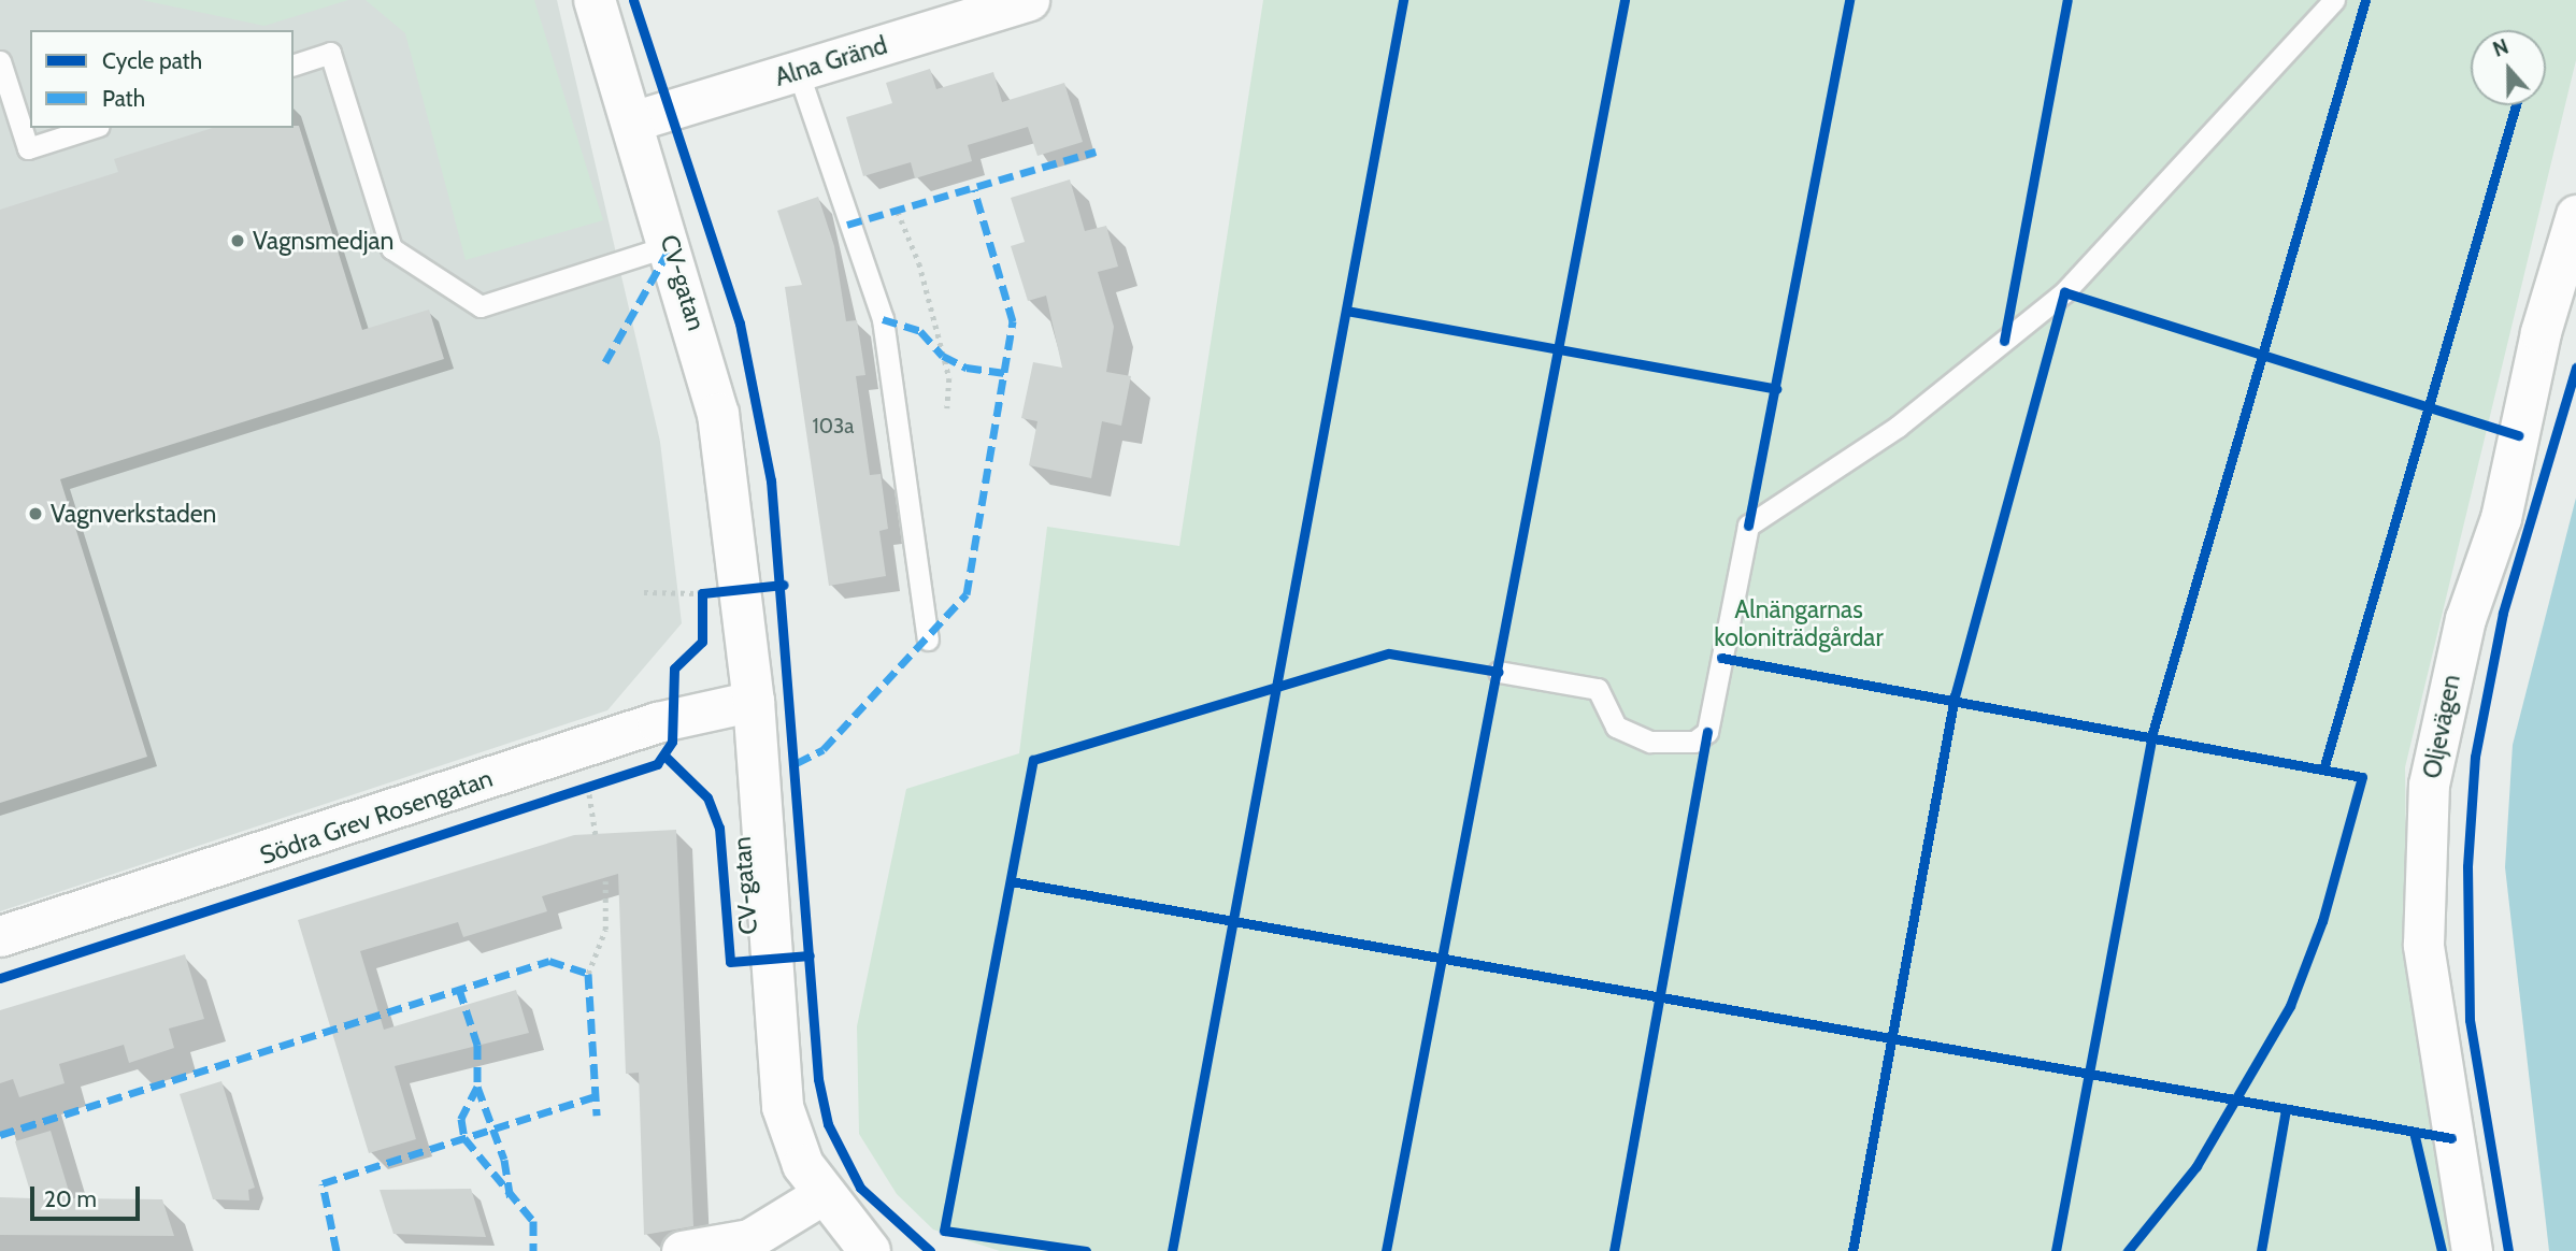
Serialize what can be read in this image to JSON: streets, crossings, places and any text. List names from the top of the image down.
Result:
{
  "streets": {
    "street": [
      "Alna Gränd",
      "CV-gatan",
      "Oljevägen",
      "Södra Grev Rosengatan"
    ]
  },
  "crossings": [
    ["Alna Gränd", "CV-gatan"],
    ["CV-gatan", "Södra Grev Rosengatan"]
  ],
  "parks": ["Alnängarnas koloniträdgårdar"],
  "places": ["Vagnsmedjan", "Vagnverkstaden"],
  "house_numbers": ["103a"],
  "legend": ["Cycle path", "Path"],
  "scale_bar": "20 m",
  "north": "top"
}
